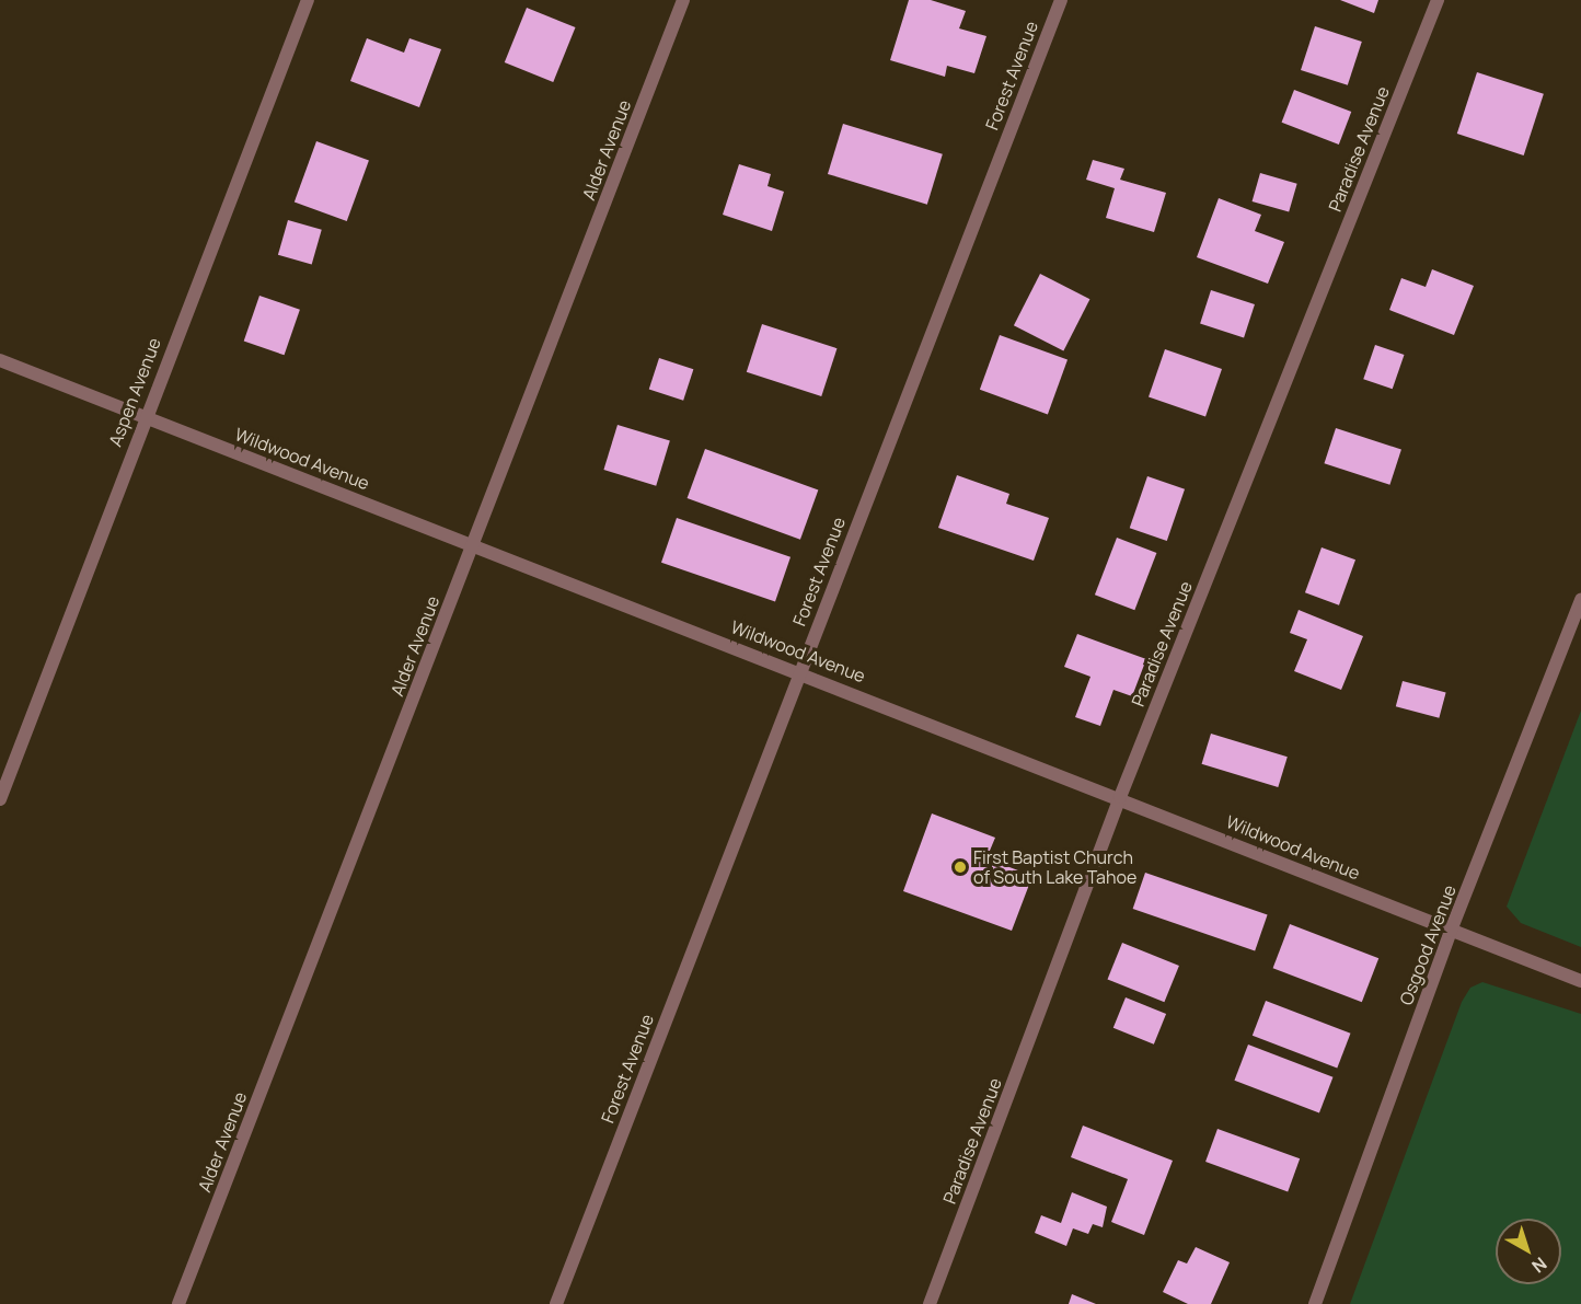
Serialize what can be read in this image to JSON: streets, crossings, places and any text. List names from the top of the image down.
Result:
{
  "streets": {
    "street": [
      "Forest Avenue",
      "Paradise Avenue",
      "Alder Avenue",
      "Aspen Avenue",
      "Wildwood Avenue",
      "Osgood Avenue"
    ]
  },
  "crossings": [
    ["Forest Avenue", "Wildwood Avenue"],
    ["Paradise Avenue", "Wildwood Avenue"],
    ["Alder Avenue", "Wildwood Avenue"],
    ["Aspen Avenue", "Wildwood Avenue"],
    ["Wildwood Avenue", "Osgood Avenue"]
  ],
  "places": ["First Baptist Church of South Lake Tahoe"],
  "north": "bottom right"
}
